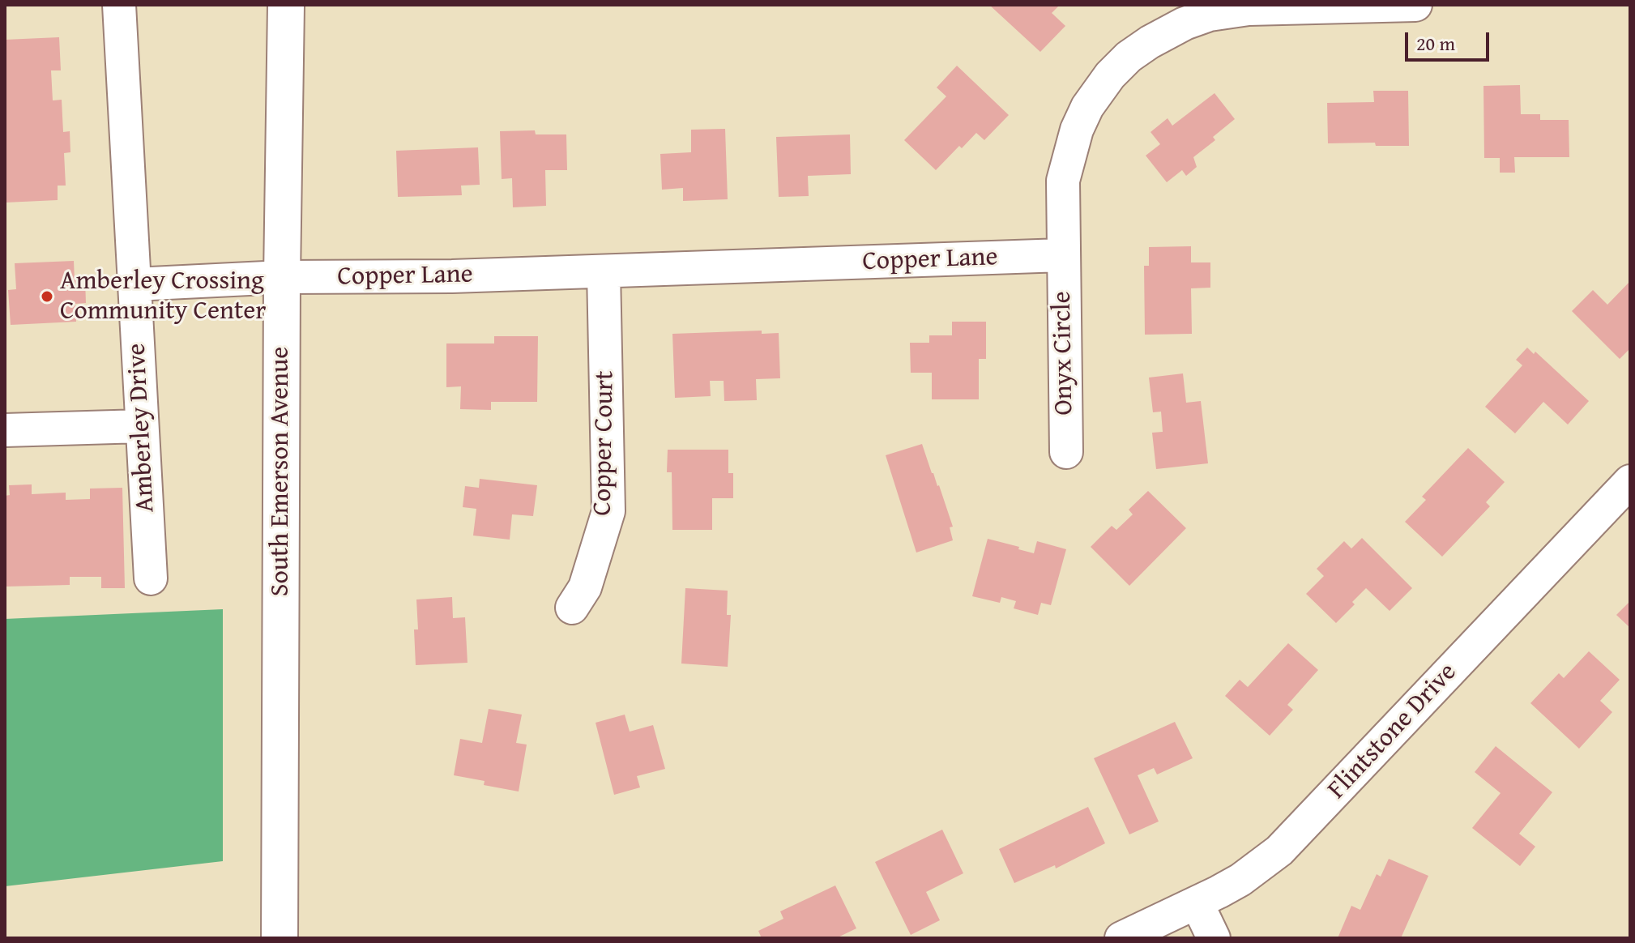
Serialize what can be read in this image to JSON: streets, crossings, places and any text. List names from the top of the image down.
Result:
{
  "streets": {
    "main road": ["South Emerson Avenue"],
    "street": [
      "Copper Lane",
      "Onyx Circle",
      "Amberley Drive",
      "Copper Court",
      "Flintstone Drive"
    ]
  },
  "crossings": [
    ["Copper Lane", "Onyx Circle"],
    ["Copper Lane", "Amberley Drive"],
    ["Copper Lane", "Copper Court"],
    ["Copper Lane", "South Emerson Avenue"]
  ],
  "places": ["Amberley Crossing Community Center"],
  "scale_bar": "20 m"
}
